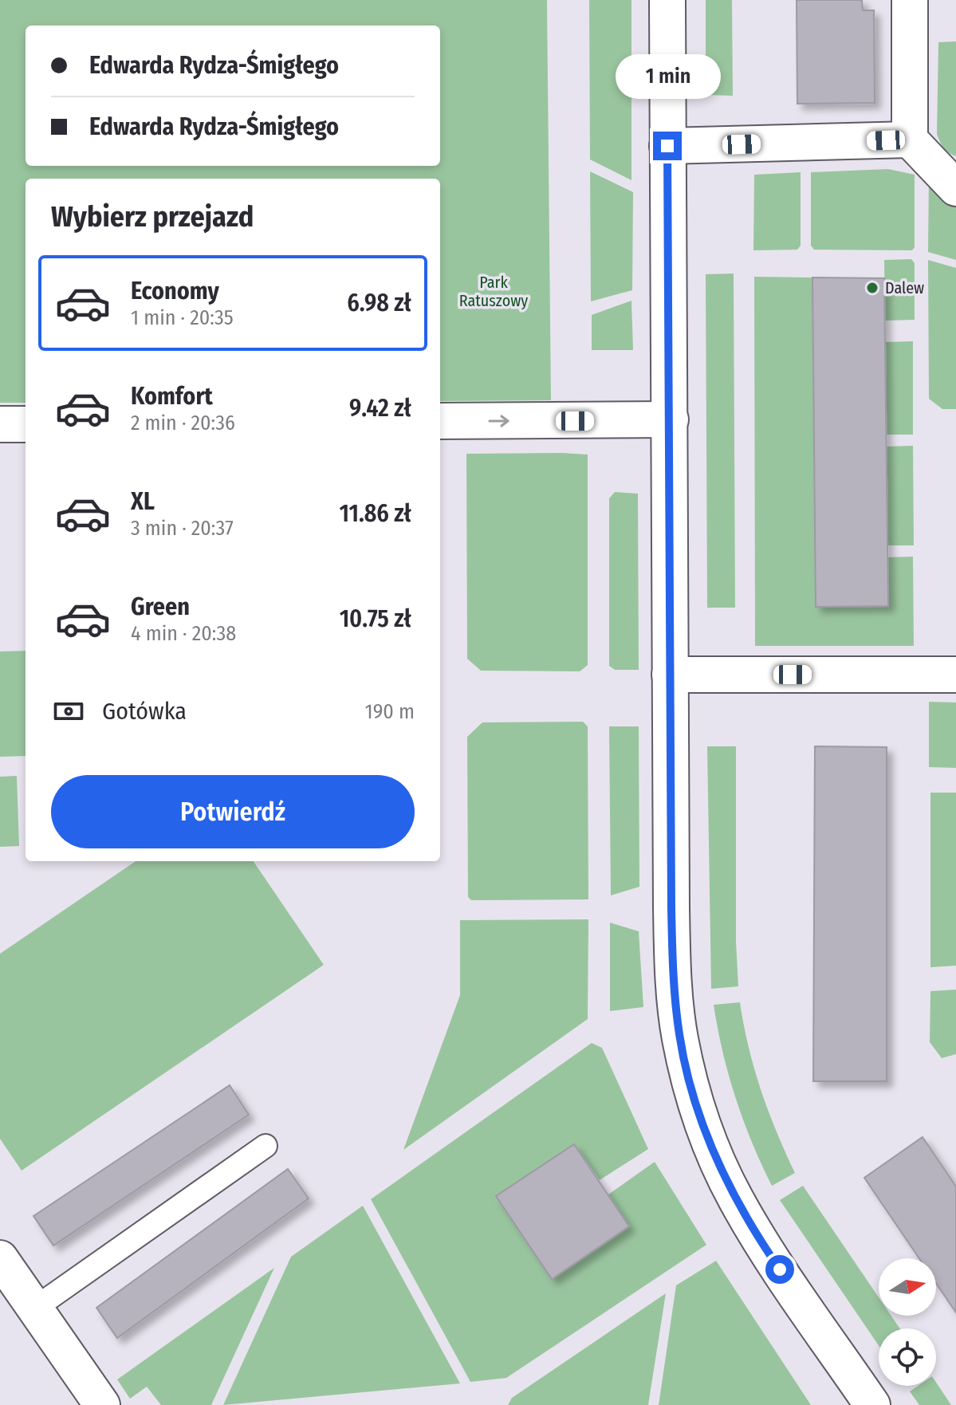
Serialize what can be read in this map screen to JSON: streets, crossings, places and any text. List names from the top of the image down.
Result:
{
  "parks": ["Park Ratuszowy"],
  "places": ["Dalew"],
  "north": "right",
  "page": {
    "banner": ["Edwarda Rydza-Śmigłego", "Edwarda Rydza-Śmigłego"],
    "bubble": "1 min",
    "heading": "Wybierz przejazd",
    "list": [
      {
        "name": "Economy",
        "note": "1 min · 20:35",
        "value": "6.98 zł"
      },
      {
        "name": "Komfort",
        "note": "2 min · 20:36",
        "value": "9.42 zł"
      },
      {
        "name": "XL",
        "note": "3 min · 20:37",
        "value": "11.86 zł"
      },
      {
        "name": "Green",
        "note": "4 min · 20:38",
        "value": "10.75 zł"
      }
    ],
    "pay": ["Gotówka", "190 m"],
    "buttons": "Potwierdź"
  }
}
